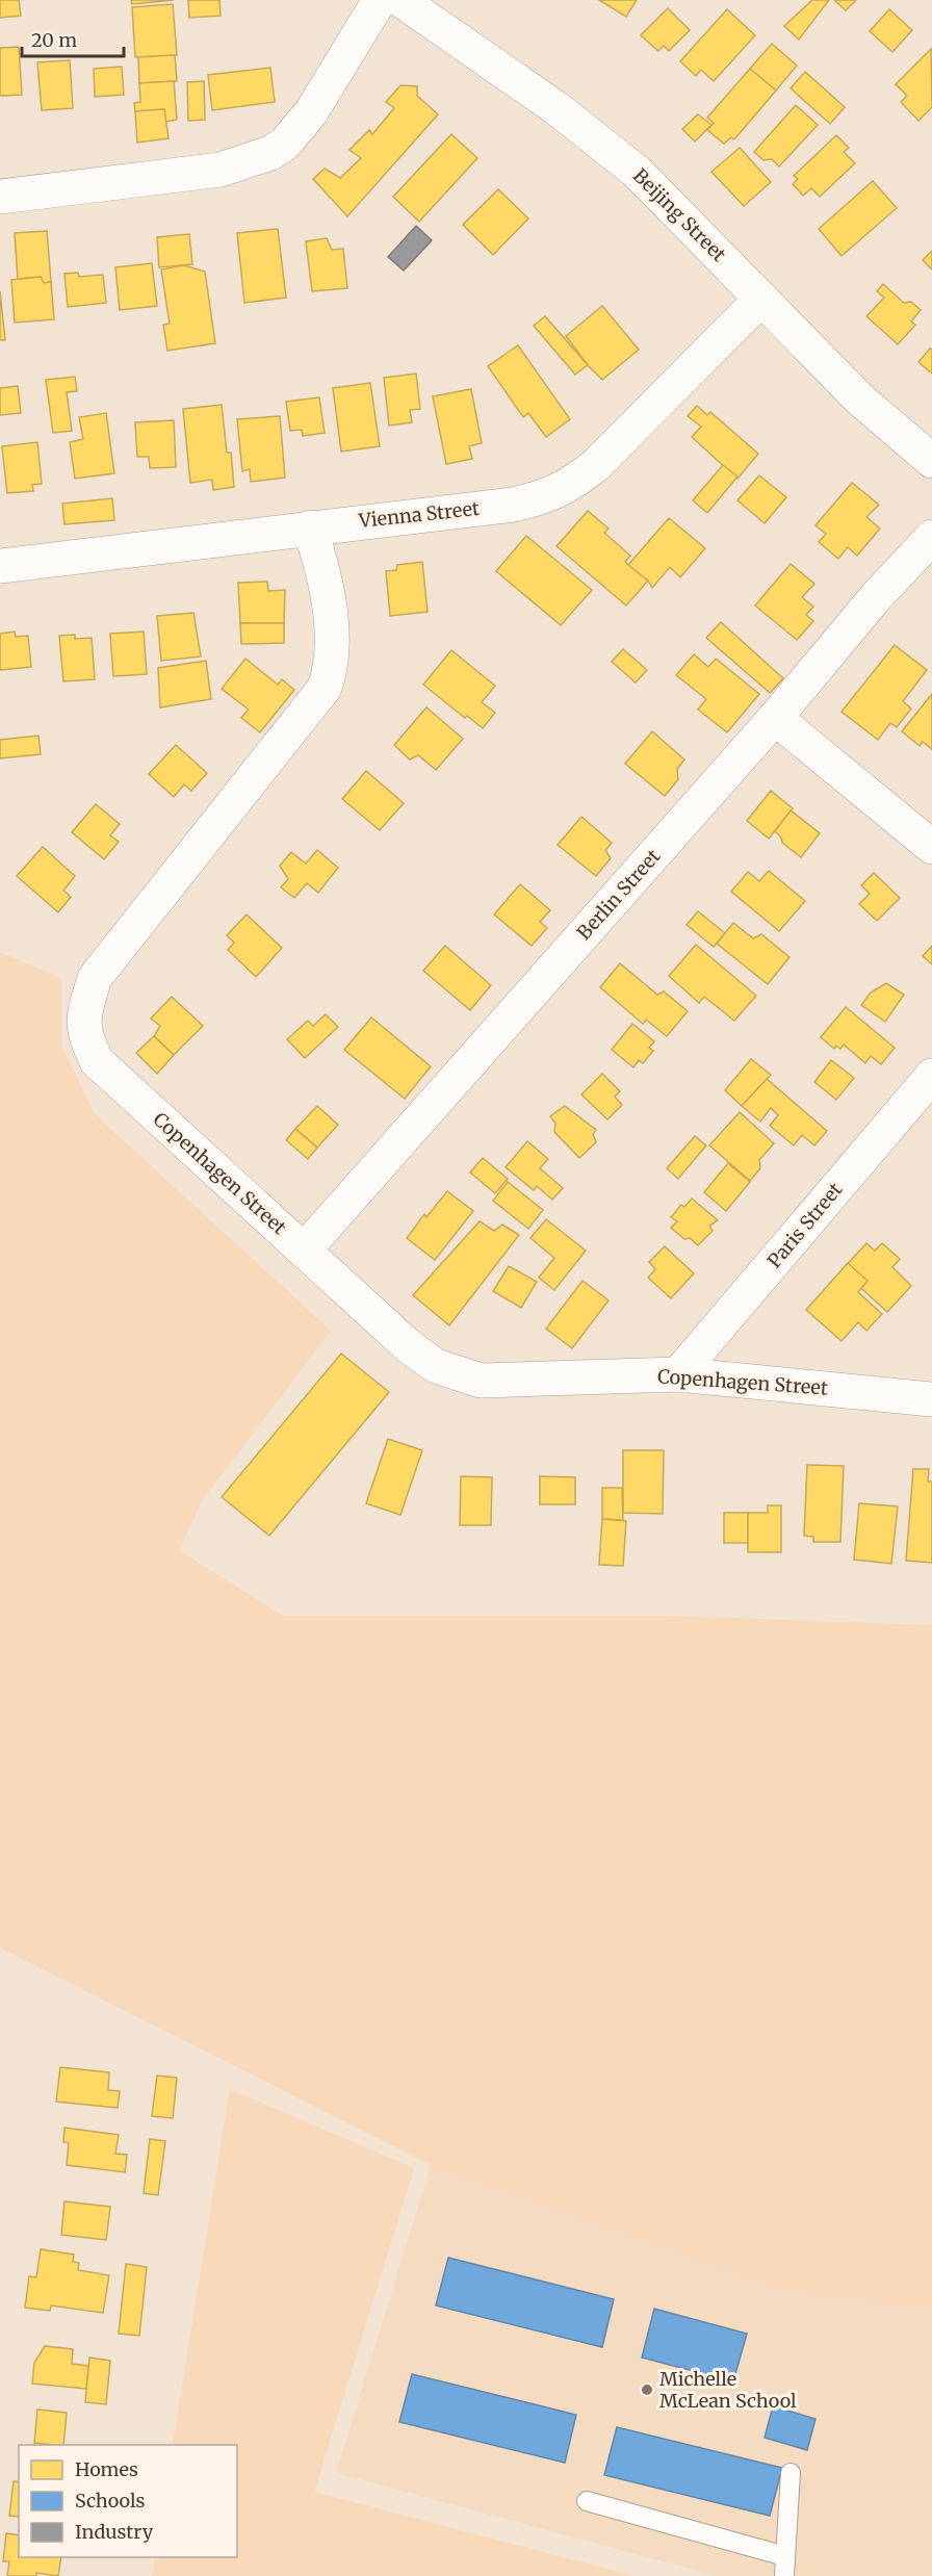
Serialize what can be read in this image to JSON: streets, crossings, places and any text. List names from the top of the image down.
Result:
{
  "streets": {
    "street": [
      "Beijing Street",
      "Vienna Street",
      "Berlin Street",
      "Copenhagen Street",
      "Paris Street"
    ]
  },
  "crossings": [
    ["Beijing Street", "Vienna Street"],
    ["Vienna Street", "Copenhagen Street"],
    ["Berlin Street", "Copenhagen Street"],
    ["Copenhagen Street", "Paris Street"]
  ],
  "places": ["Michelle McLean School"],
  "legend": ["Homes", "Schools", "Industry"],
  "scale_bar": "20 m"
}
